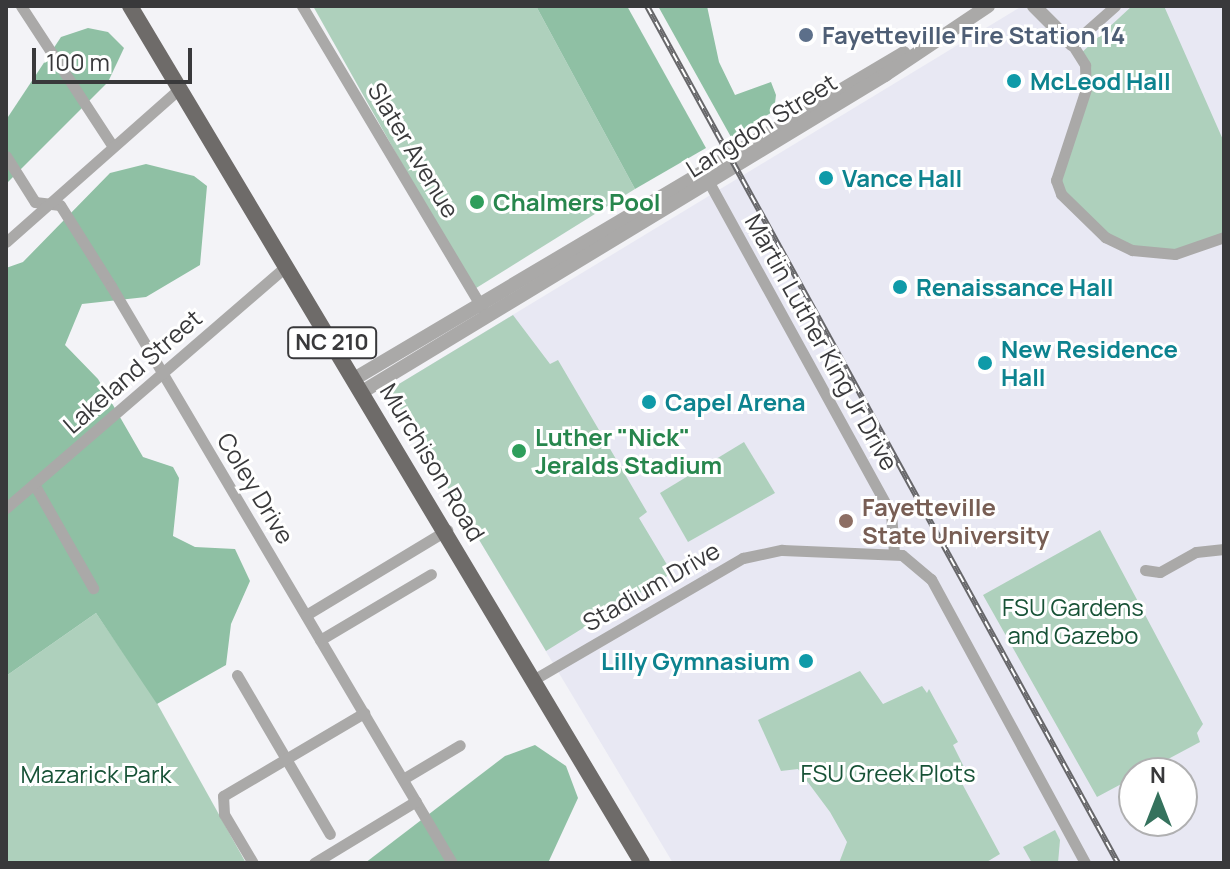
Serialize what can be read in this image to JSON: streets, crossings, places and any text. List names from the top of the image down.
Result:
{
  "streets": {
    "main road": ["NC 210", "Murchison Road"],
    "street": [
      "Langdon Street",
      "Slater Avenue",
      "Martin Luther King Jr Drive",
      "Lakeland Street",
      "Coley Drive",
      "Stadium Drive"
    ]
  },
  "crossings": [
    ["Langdon Street", "Slater Avenue"],
    ["Langdon Street", "Martin Luther King Jr Drive"],
    ["Langdon Street", "Murchison Road"],
    ["Martin Luther King Jr Drive", "Stadium Drive"],
    ["Lakeland Street", "Murchison Road"],
    ["Lakeland Street", "Coley Drive"],
    ["Murchison Road", "Stadium Drive"]
  ],
  "parks": ["FSU Gardens and Gazebo", "FSU Greek Plots", "Mazarick Park"],
  "places": [
    "Fayetteville Fire Station 14",
    "McLeod Hall",
    "Vance Hall",
    "Chalmers Pool",
    "Renaissance Hall",
    "New Residence Hall",
    "Capel Arena",
    "Luther \"Nick\" Jeralds Stadium",
    "Fayetteville State University",
    "Lilly Gymnasium"
  ],
  "scale_bar": "100 m",
  "north": "top"
}
